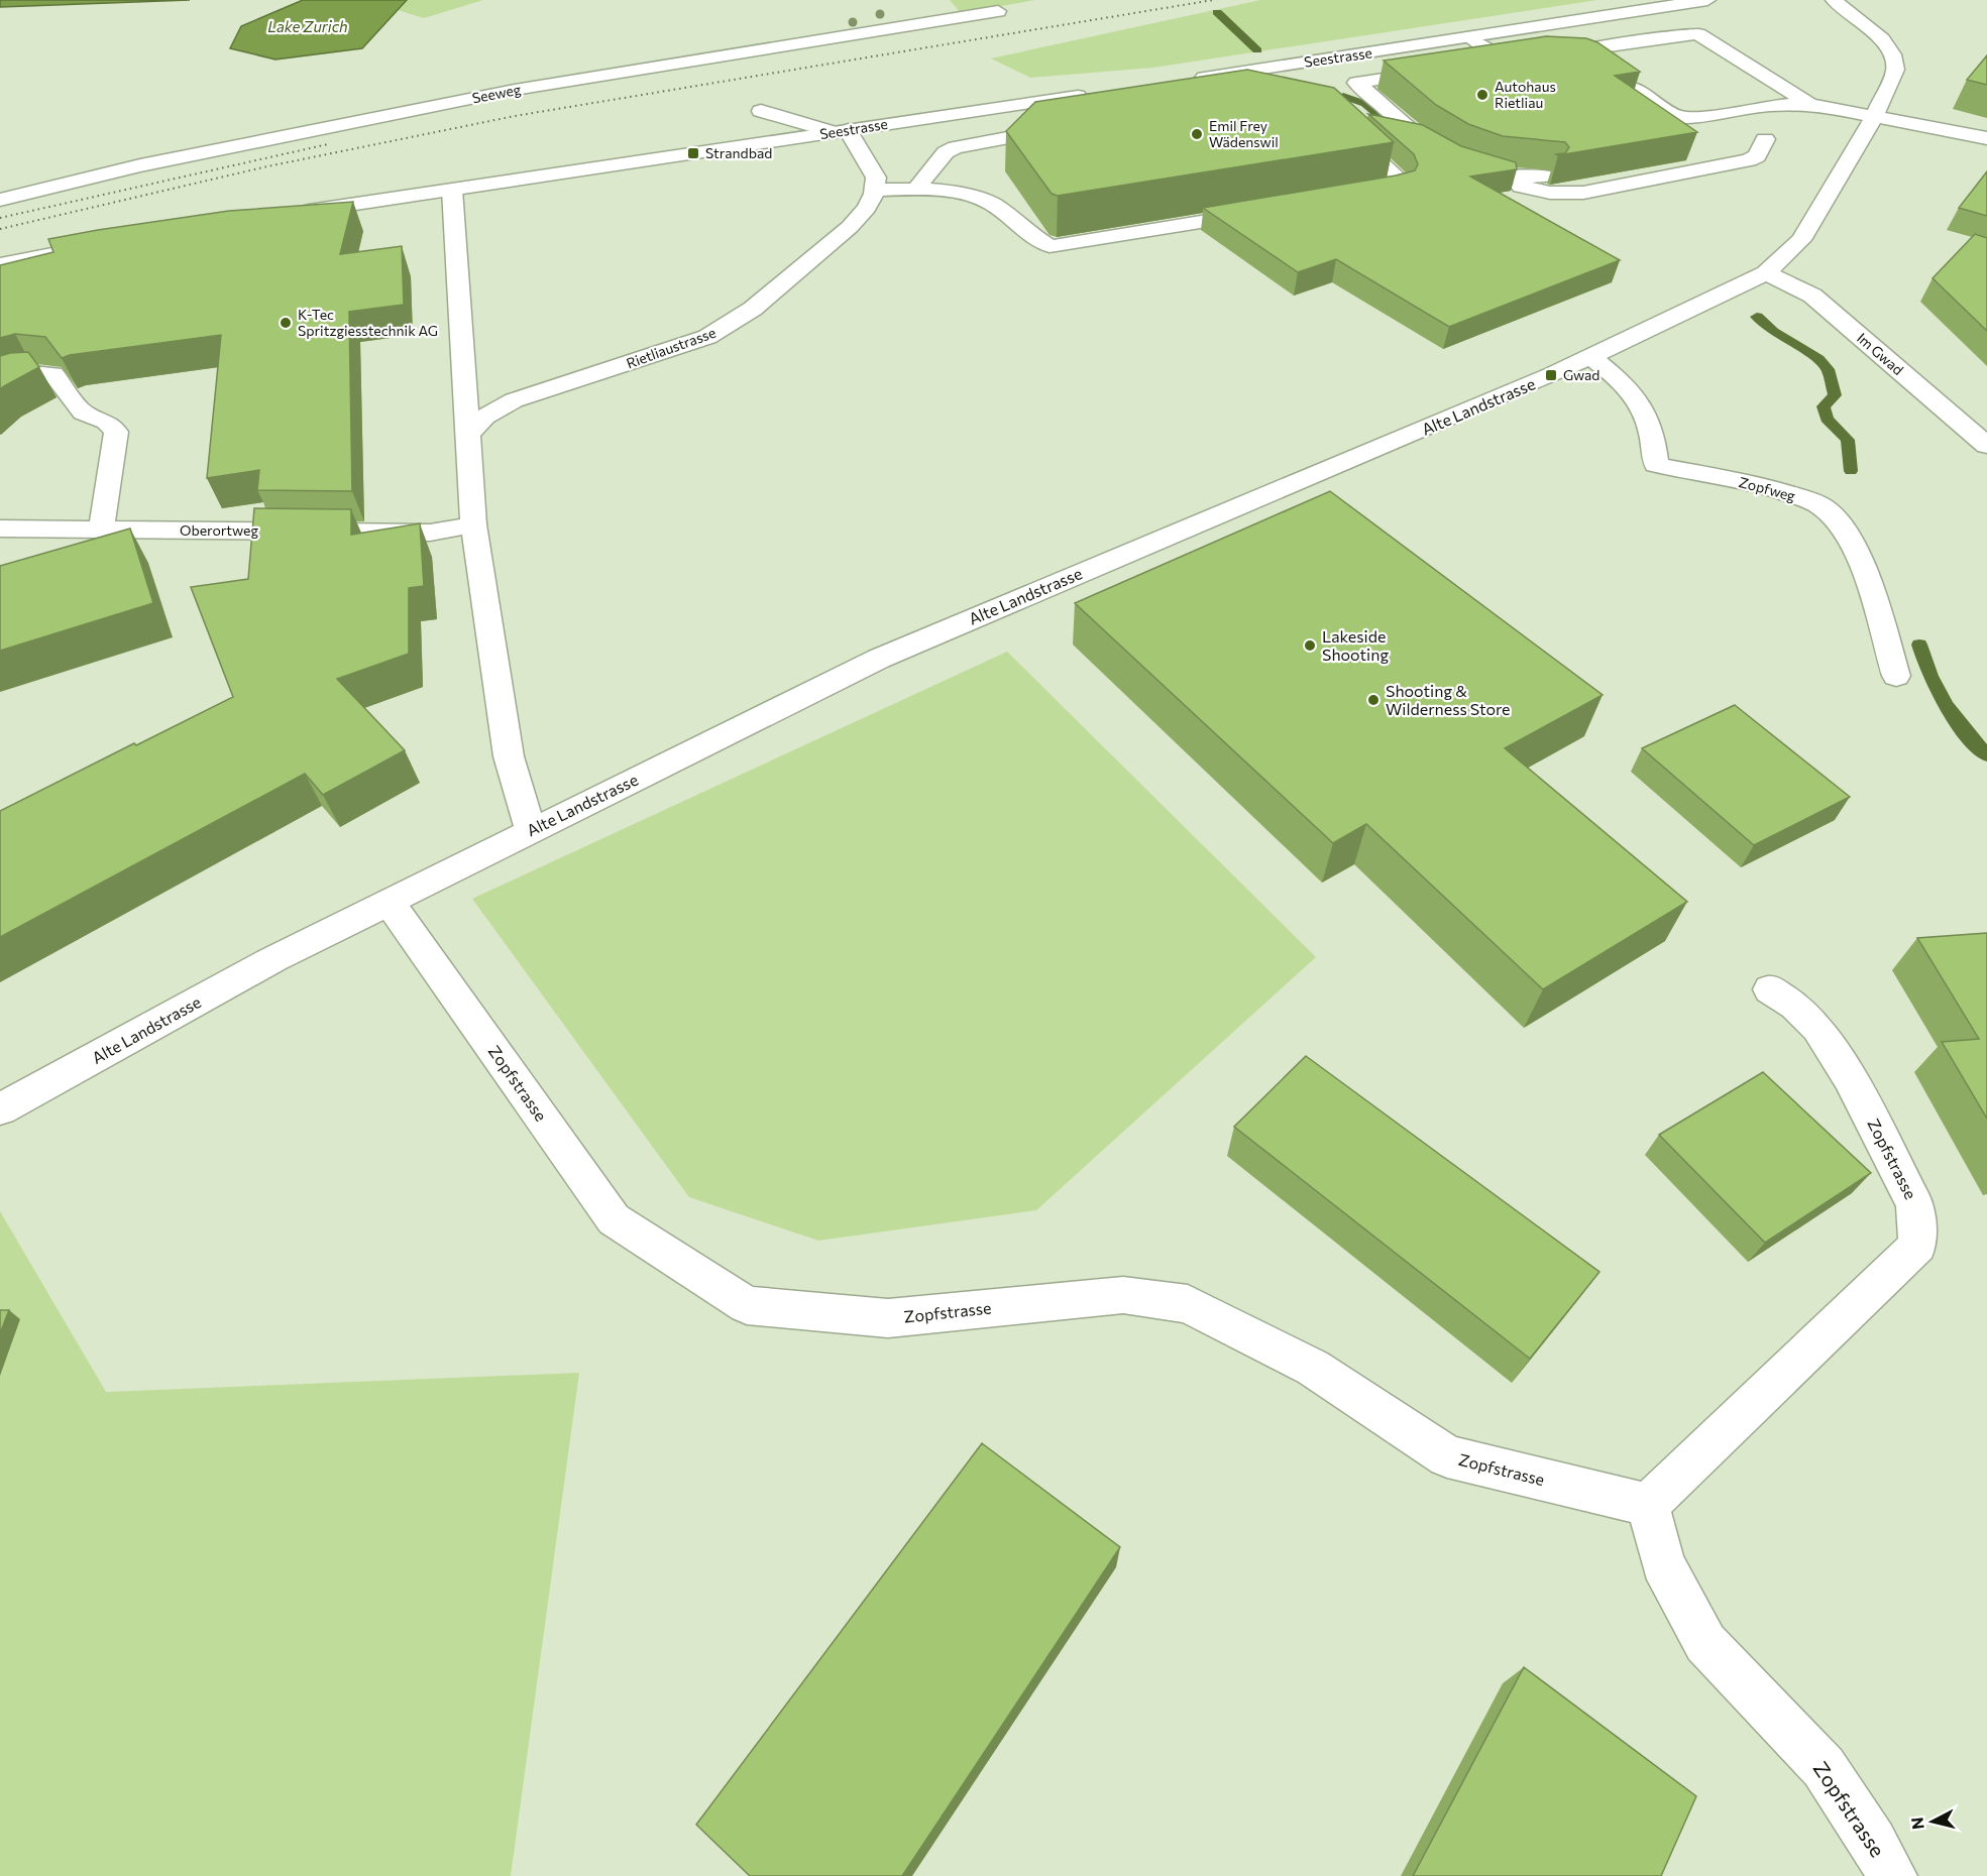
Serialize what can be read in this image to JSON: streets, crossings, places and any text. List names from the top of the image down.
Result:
{
  "streets": {
    "street": [
      "Seestrasse",
      "Seeweg",
      "Rietliaustrasse",
      "Im Gwad",
      "Alte Landstrasse",
      "Zopfweg",
      "Oberortweg",
      "Zopfstrasse"
    ]
  },
  "crossings": [
    ["Im Gwad", "Alte Landstrasse"],
    ["Alte Landstrasse", "Zopfweg"],
    ["Alte Landstrasse", "Zopfstrasse"]
  ],
  "water": ["Lake Zurich"],
  "places": {
    "other": [
      "Autohaus Rietliau",
      "Emil Frey Wädenswil",
      "K-Tec Spritzgiesstechnik AG",
      "Lakeside Shooting",
      "Shooting & Wilderness Store"
    ],
    "transit": ["Strandbad", "Gwad"]
  },
  "north": "left"
}
